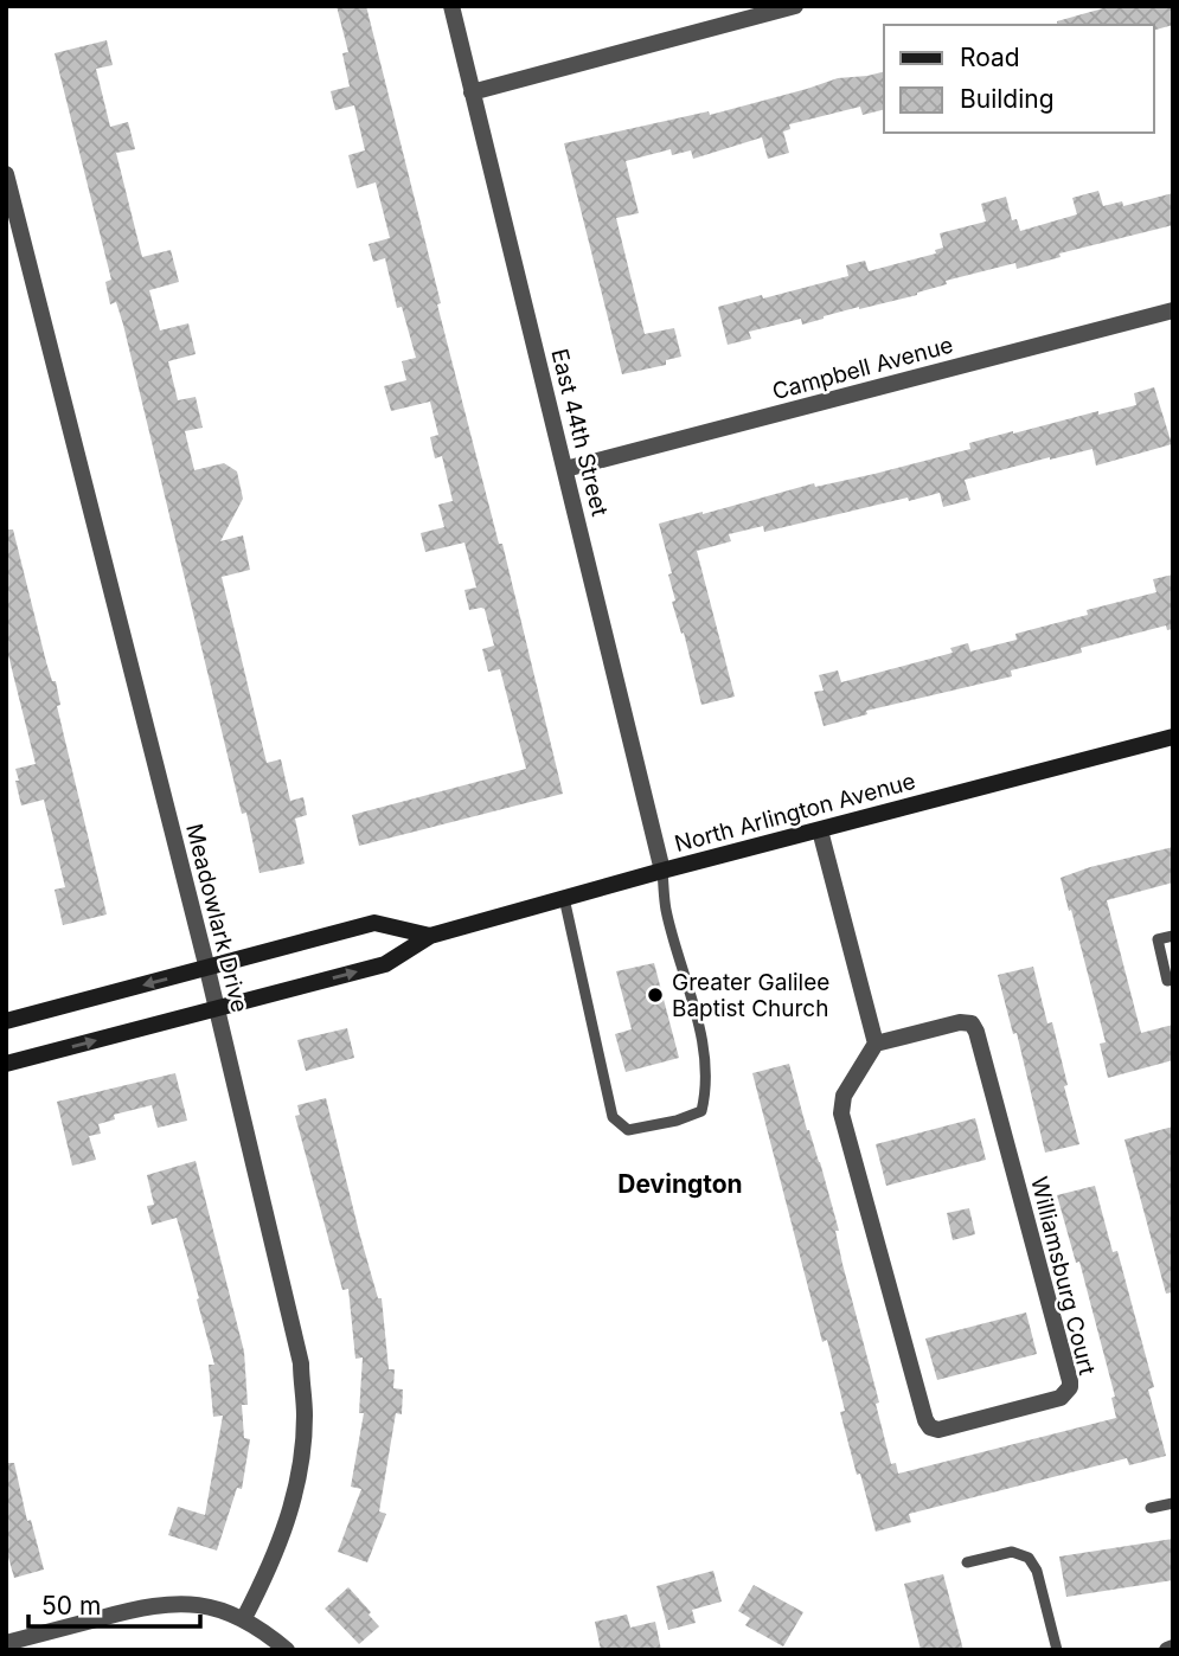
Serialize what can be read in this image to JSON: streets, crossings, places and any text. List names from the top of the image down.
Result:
{
  "streets": {
    "main road": ["North Arlington Avenue"],
    "street": [
      "Campbell Avenue",
      "East 44th Street",
      "Meadowlark Drive",
      "Williamsburg Court"
    ]
  },
  "crossings": [
    ["Campbell Avenue", "East 44th Street"],
    ["East 44th Street", "North Arlington Avenue"],
    ["North Arlington Avenue", "Meadowlark Drive"]
  ],
  "districts": ["Devington"],
  "places": ["Greater Galilee Baptist Church"],
  "legend": ["Road", "Building"],
  "scale_bar": "50 m"
}
